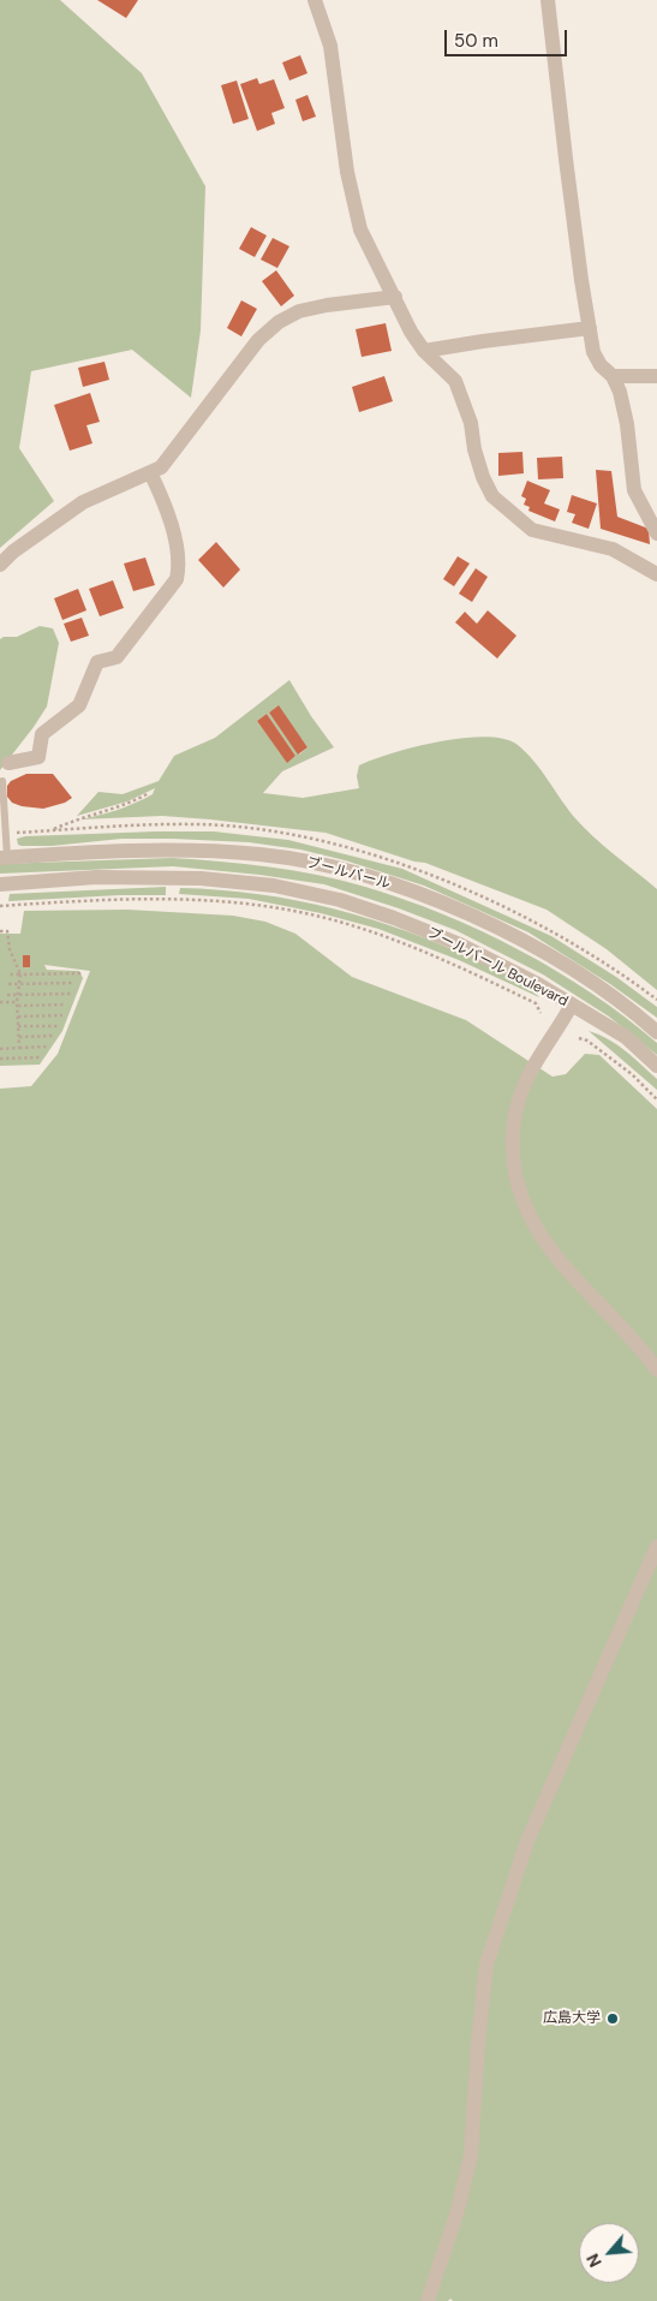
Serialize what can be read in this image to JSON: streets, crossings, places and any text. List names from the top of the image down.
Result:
{
  "streets": {
    "street": ["ブールバール", "ブールバール Boulevard"]
  },
  "places": ["広島大学"],
  "scale_bar": "50 m",
  "north": "bottom left"
}
